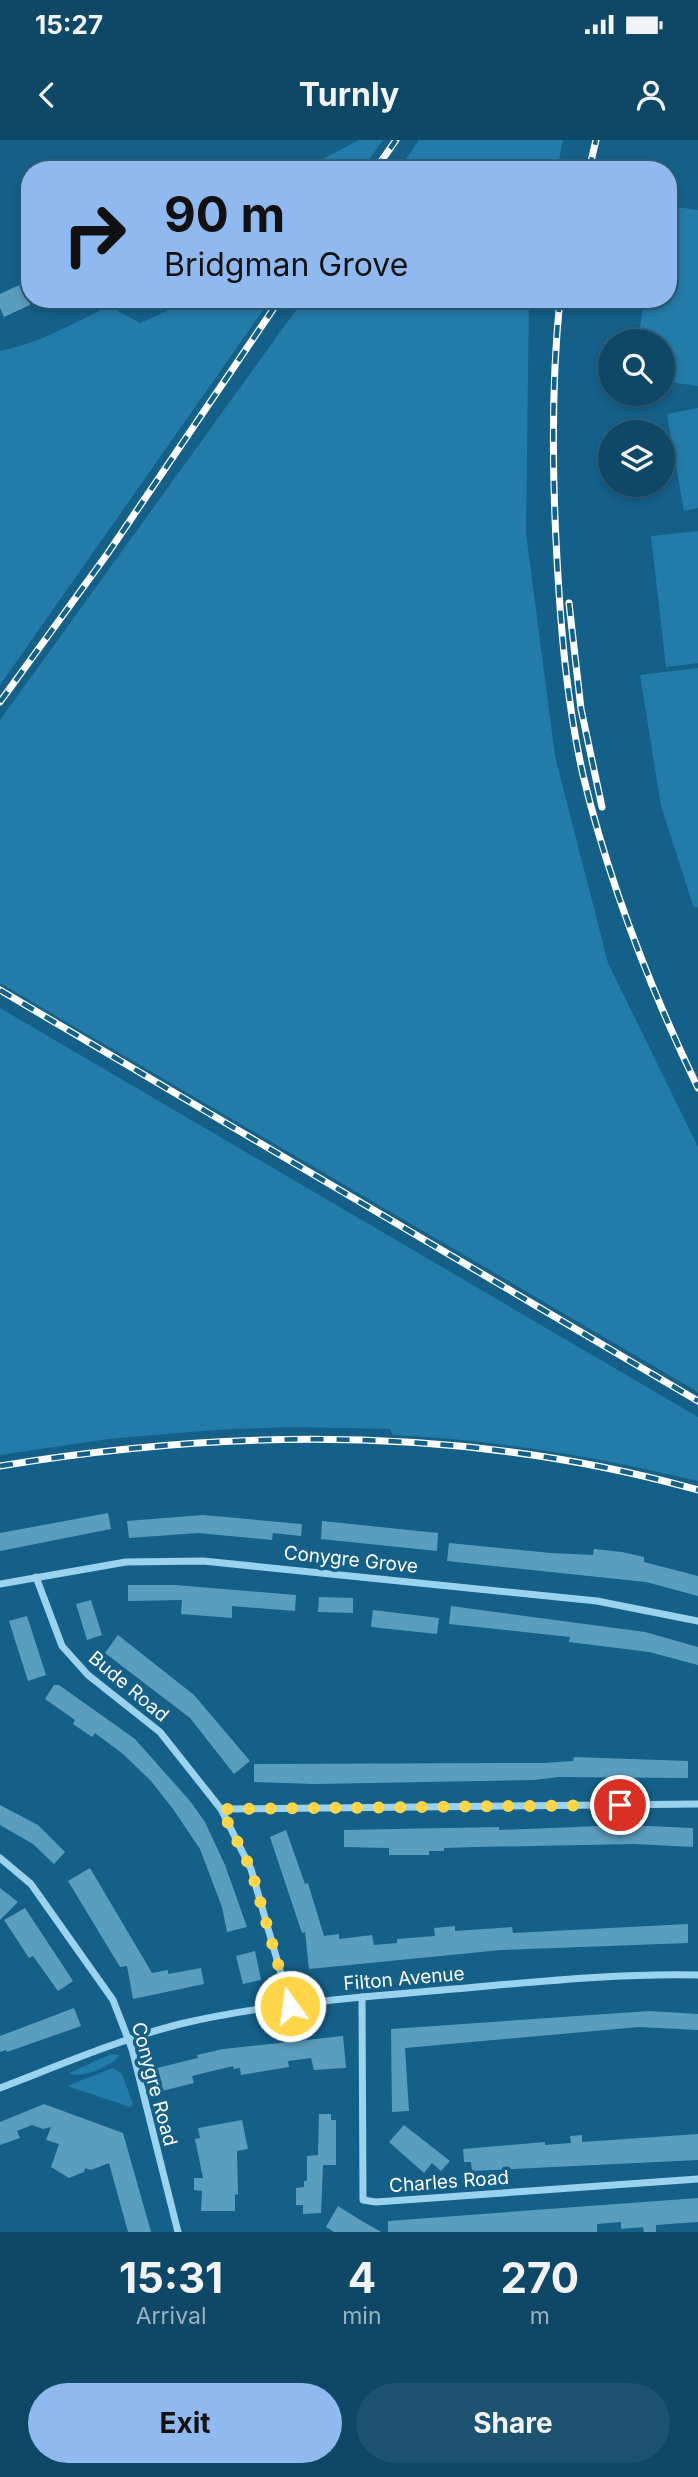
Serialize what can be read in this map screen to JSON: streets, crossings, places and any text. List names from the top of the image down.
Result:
{
  "streets": {
    "street": [
      "Conygre Grove",
      "Bude Road",
      "Filton Avenue",
      "Conygre Road",
      "Charles Road"
    ]
  },
  "crossings": [
    ["Conygre Grove", "Bude Road"],
    ["Bude Road", "Filton Avenue"],
    ["Filton Avenue", "Conygre Road"],
    ["Filton Avenue", "Charles Road"]
  ],
  "page": {
    "status": "15:27",
    "header": "Turnly",
    "turn": ["90 m", "Bridgman Grove"],
    "eta": [
      "15:31",
      "Arrival",
      "4",
      "min",
      "270",
      "m"
    ],
    "buttons": ["Exit", "Share"]
  }
}
